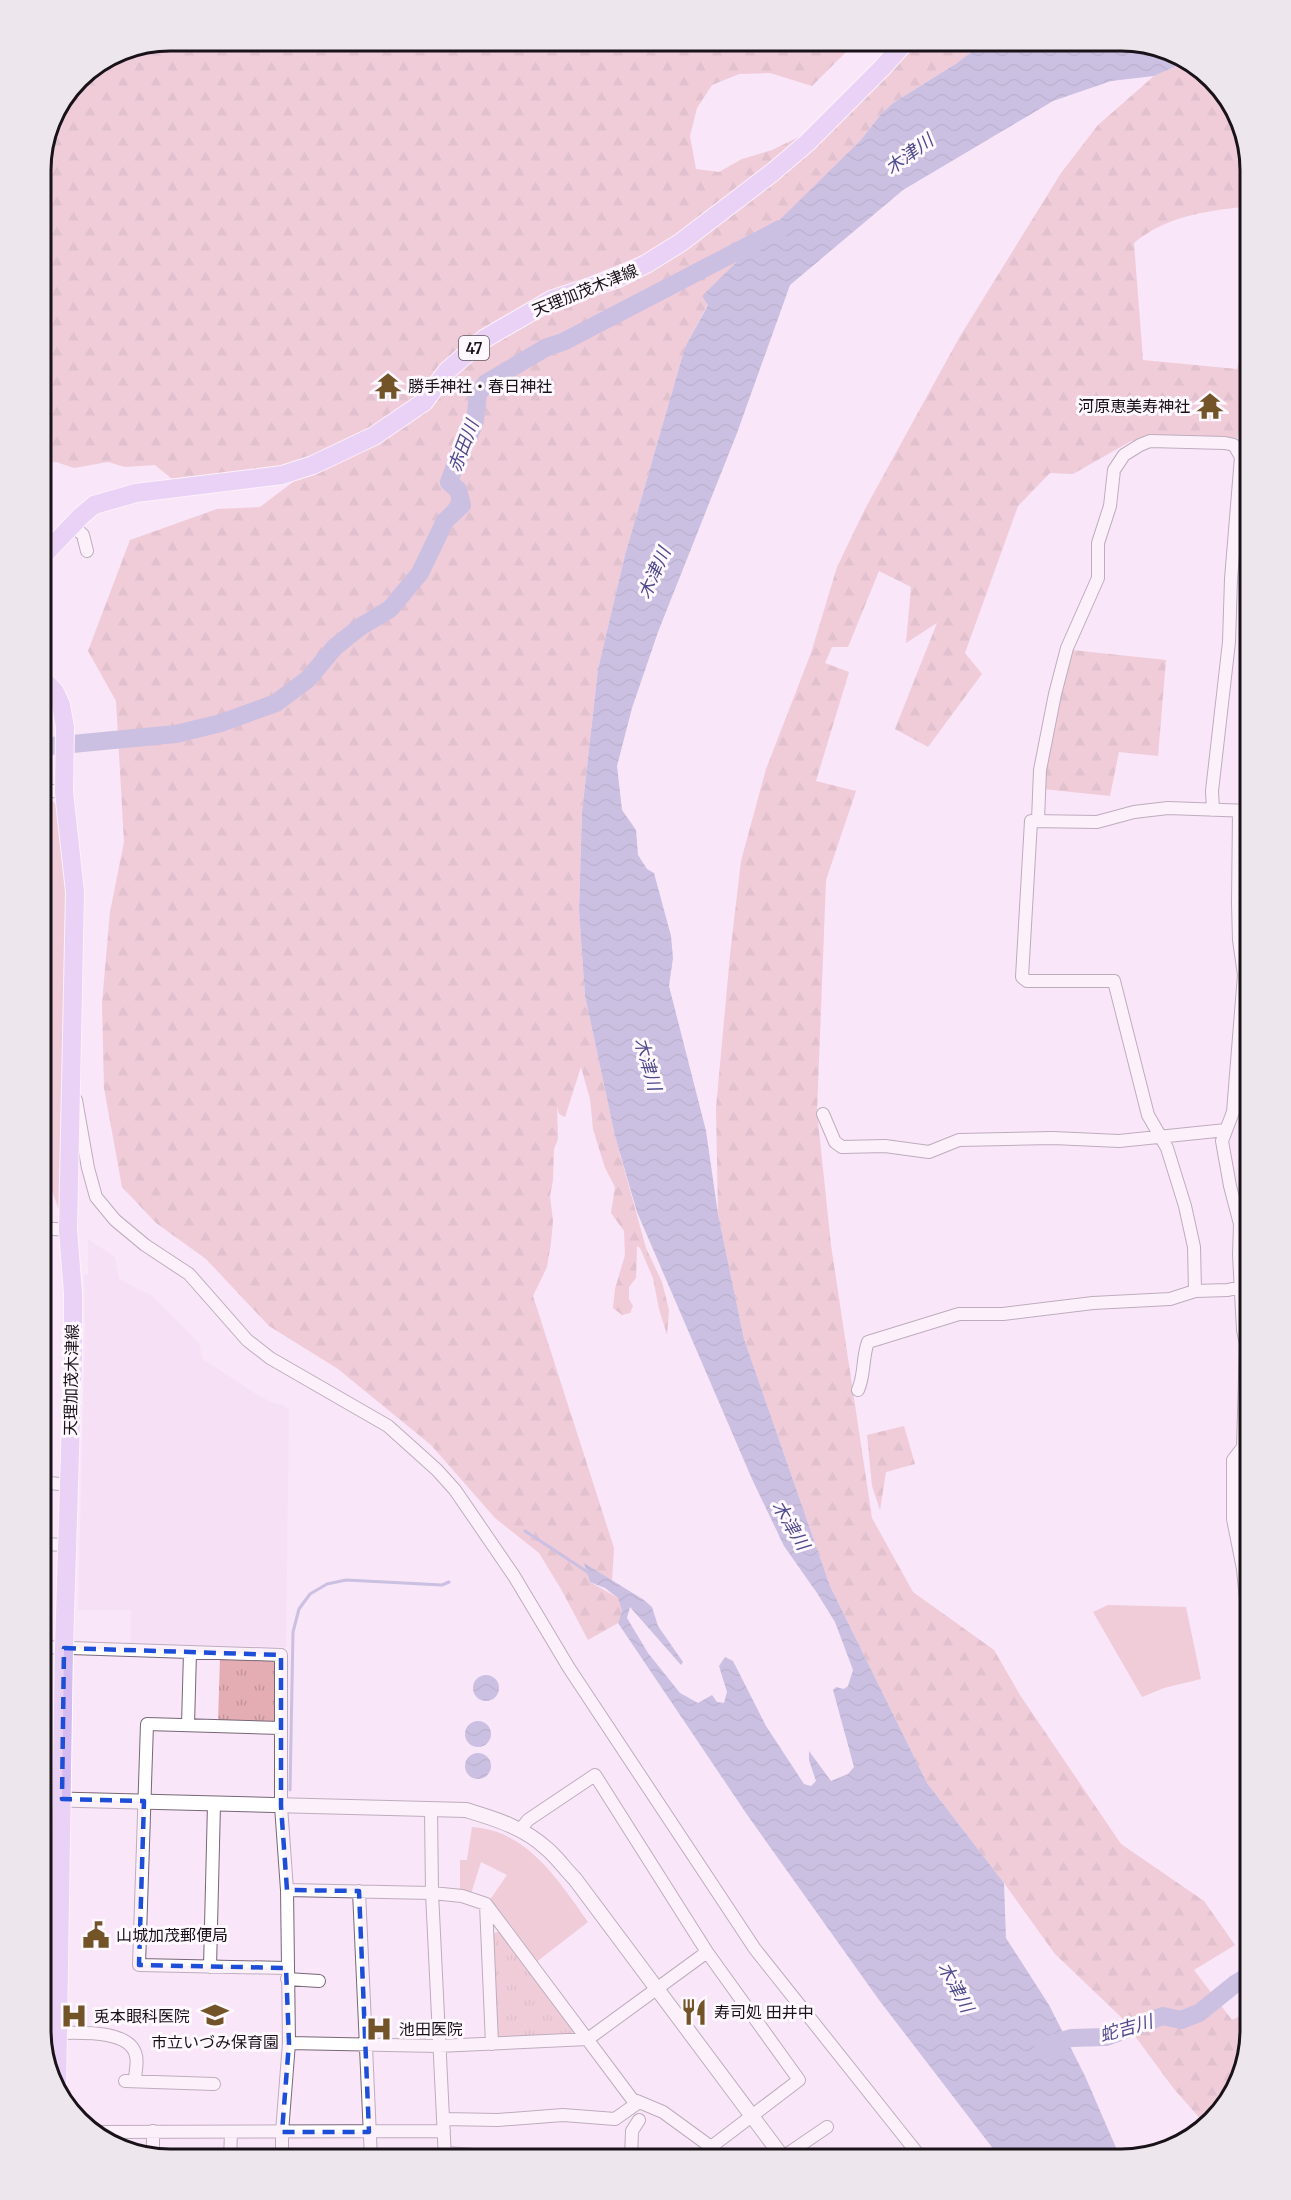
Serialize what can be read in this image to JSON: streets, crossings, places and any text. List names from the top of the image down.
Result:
{
  "streets": {
    "main road": ["天理加茂木津線", "47"]
  },
  "water": ["木津川", "赤田川", "蛇吉川"],
  "places": {
    "temple": ["勝手神社・春日神社", "河原恵美寿神社"],
    "public building": ["山城加茂郵便局"],
    "restaurant": ["寿司処 田井中"],
    "school or university": ["市立いづみ保育園"],
    "hospital": ["兎本眼科医院", "池田医院"]
  }
}
